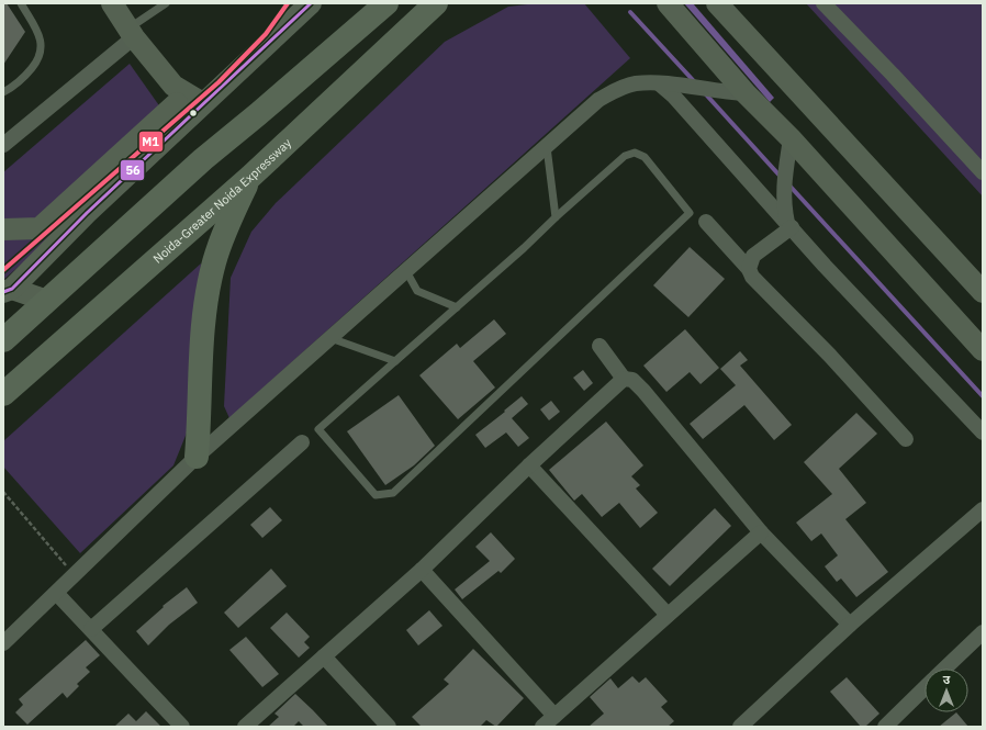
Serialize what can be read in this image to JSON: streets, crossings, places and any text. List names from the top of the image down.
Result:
{
  "streets": {
    "highway": ["Noida-Greater Noida Expressway"]
  },
  "lines": ["transit line M1", "transit line 56"],
  "north": "top"
}
